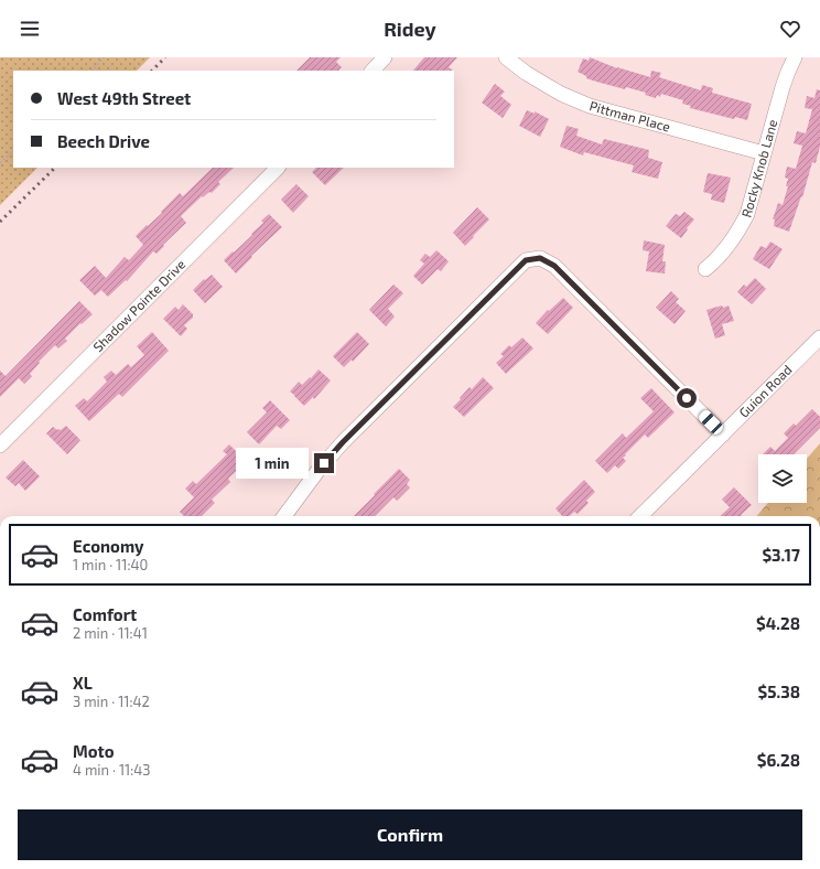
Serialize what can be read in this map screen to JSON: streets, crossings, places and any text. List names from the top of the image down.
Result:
{
  "streets": {
    "street": [
      "Pittman Place",
      "Rocky Knob Lane",
      "Shadow Pointe Drive",
      "Guion Road"
    ]
  },
  "crossings": [
    ["Pittman Place", "Rocky Knob Lane"]
  ],
  "page": {
    "header": "Ridey",
    "banner": ["West 49th Street", "Beech Drive"],
    "bubble": "1 min",
    "list": [
      {
        "name": "Economy",
        "note": "1 min · 11:40",
        "value": "$3.17"
      },
      {
        "name": "Comfort",
        "note": "2 min · 11:41",
        "value": "$4.28"
      },
      {
        "name": "XL",
        "note": "3 min · 11:42",
        "value": "$5.38"
      },
      {
        "name": "Moto",
        "note": "4 min · 11:43",
        "value": "$6.28"
      }
    ],
    "buttons": "Confirm"
  }
}
